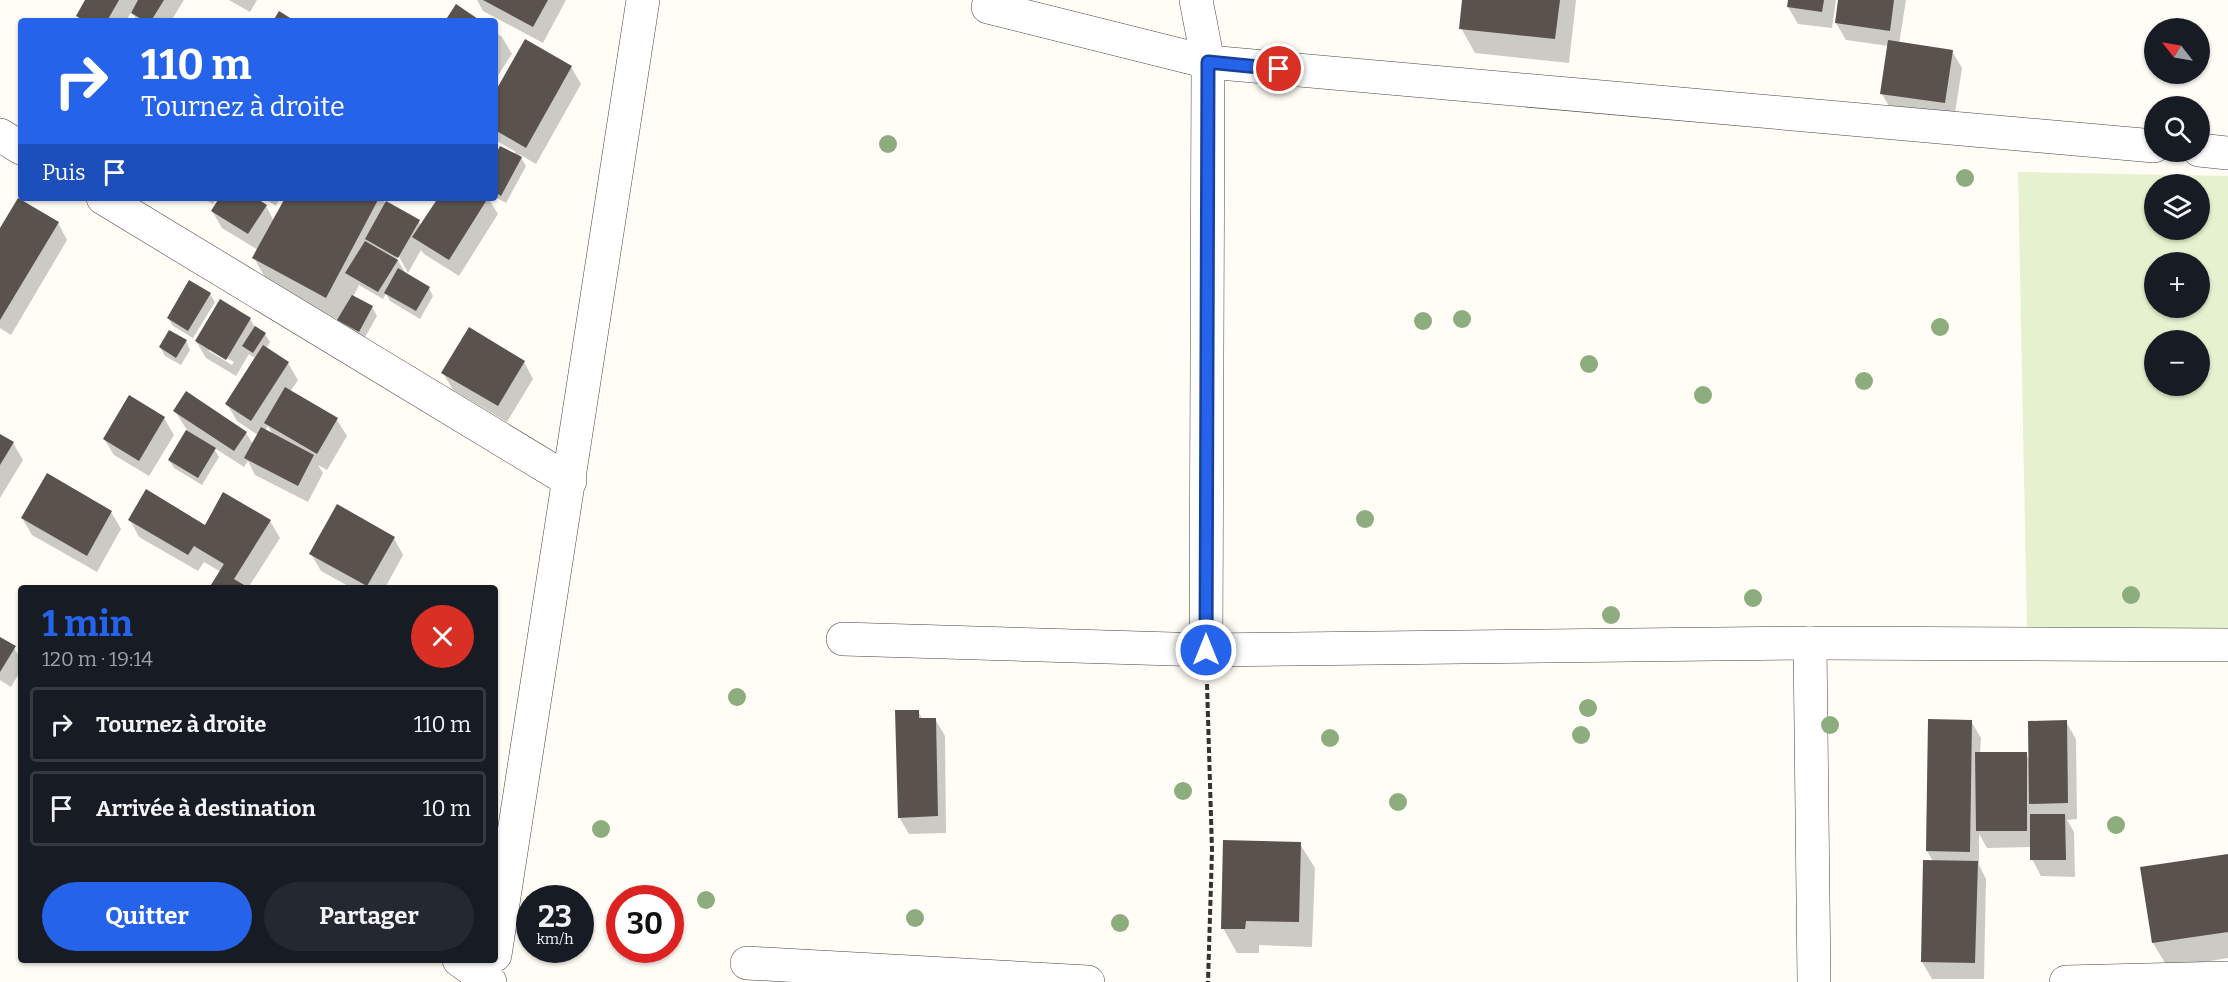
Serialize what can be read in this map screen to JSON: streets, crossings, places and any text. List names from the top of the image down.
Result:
{
  "north": "top left",
  "page": {
    "map_buttons": ["+", "−"],
    "turn": ["110 m", "Tournez à droite"],
    "then": "Puis",
    "heading": ["1 min", "120 m · 19:14"],
    "list": [
      {
        "name": "Tournez à droite",
        "value": "110 m"
      },
      {
        "name": "Arrivée à destination",
        "value": "10 m"
      }
    ],
    "buttons": ["Quitter", "Partager"],
    "speed": "23 km/h",
    "limit": "30"
  }
}
